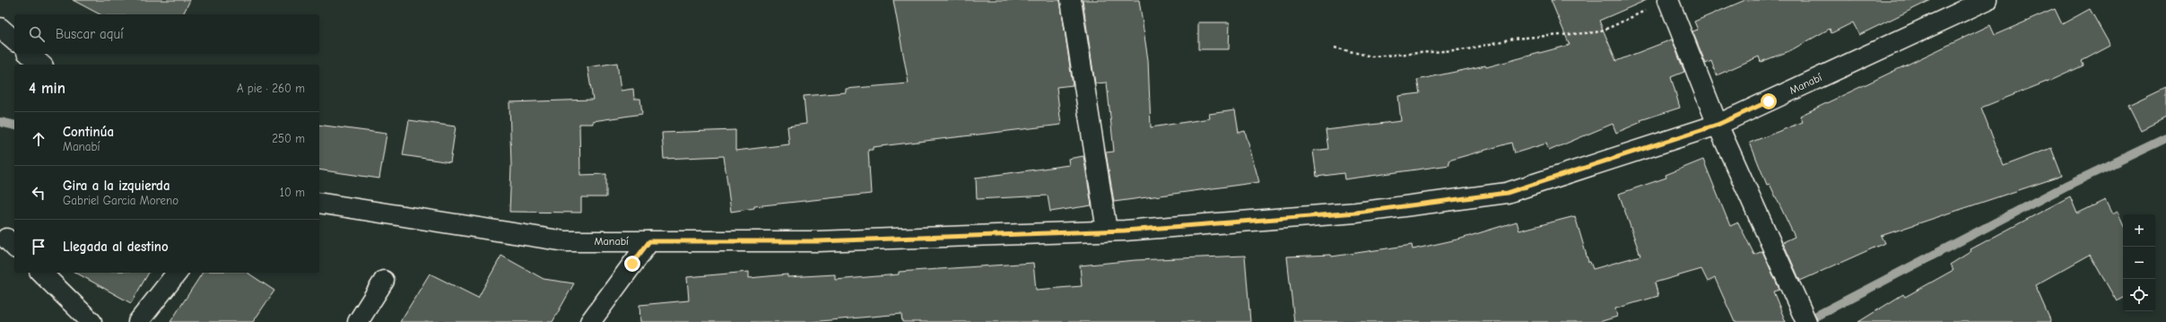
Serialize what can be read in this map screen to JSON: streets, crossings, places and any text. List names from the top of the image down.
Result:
{
  "streets": {
    "street": ["Manabí"]
  },
  "page": {
    "search": "Buscar aquí",
    "heading": ["4 min", "A pie · 260 m"],
    "list": [
      ["Continúa", "Manabí", "250 m"],
      ["Gira a la izquierda", "Gabriel Garcia Moreno", "10 m"],
      "Llegada al destino"
    ],
    "map_buttons": ["+", "−"]
  }
}
